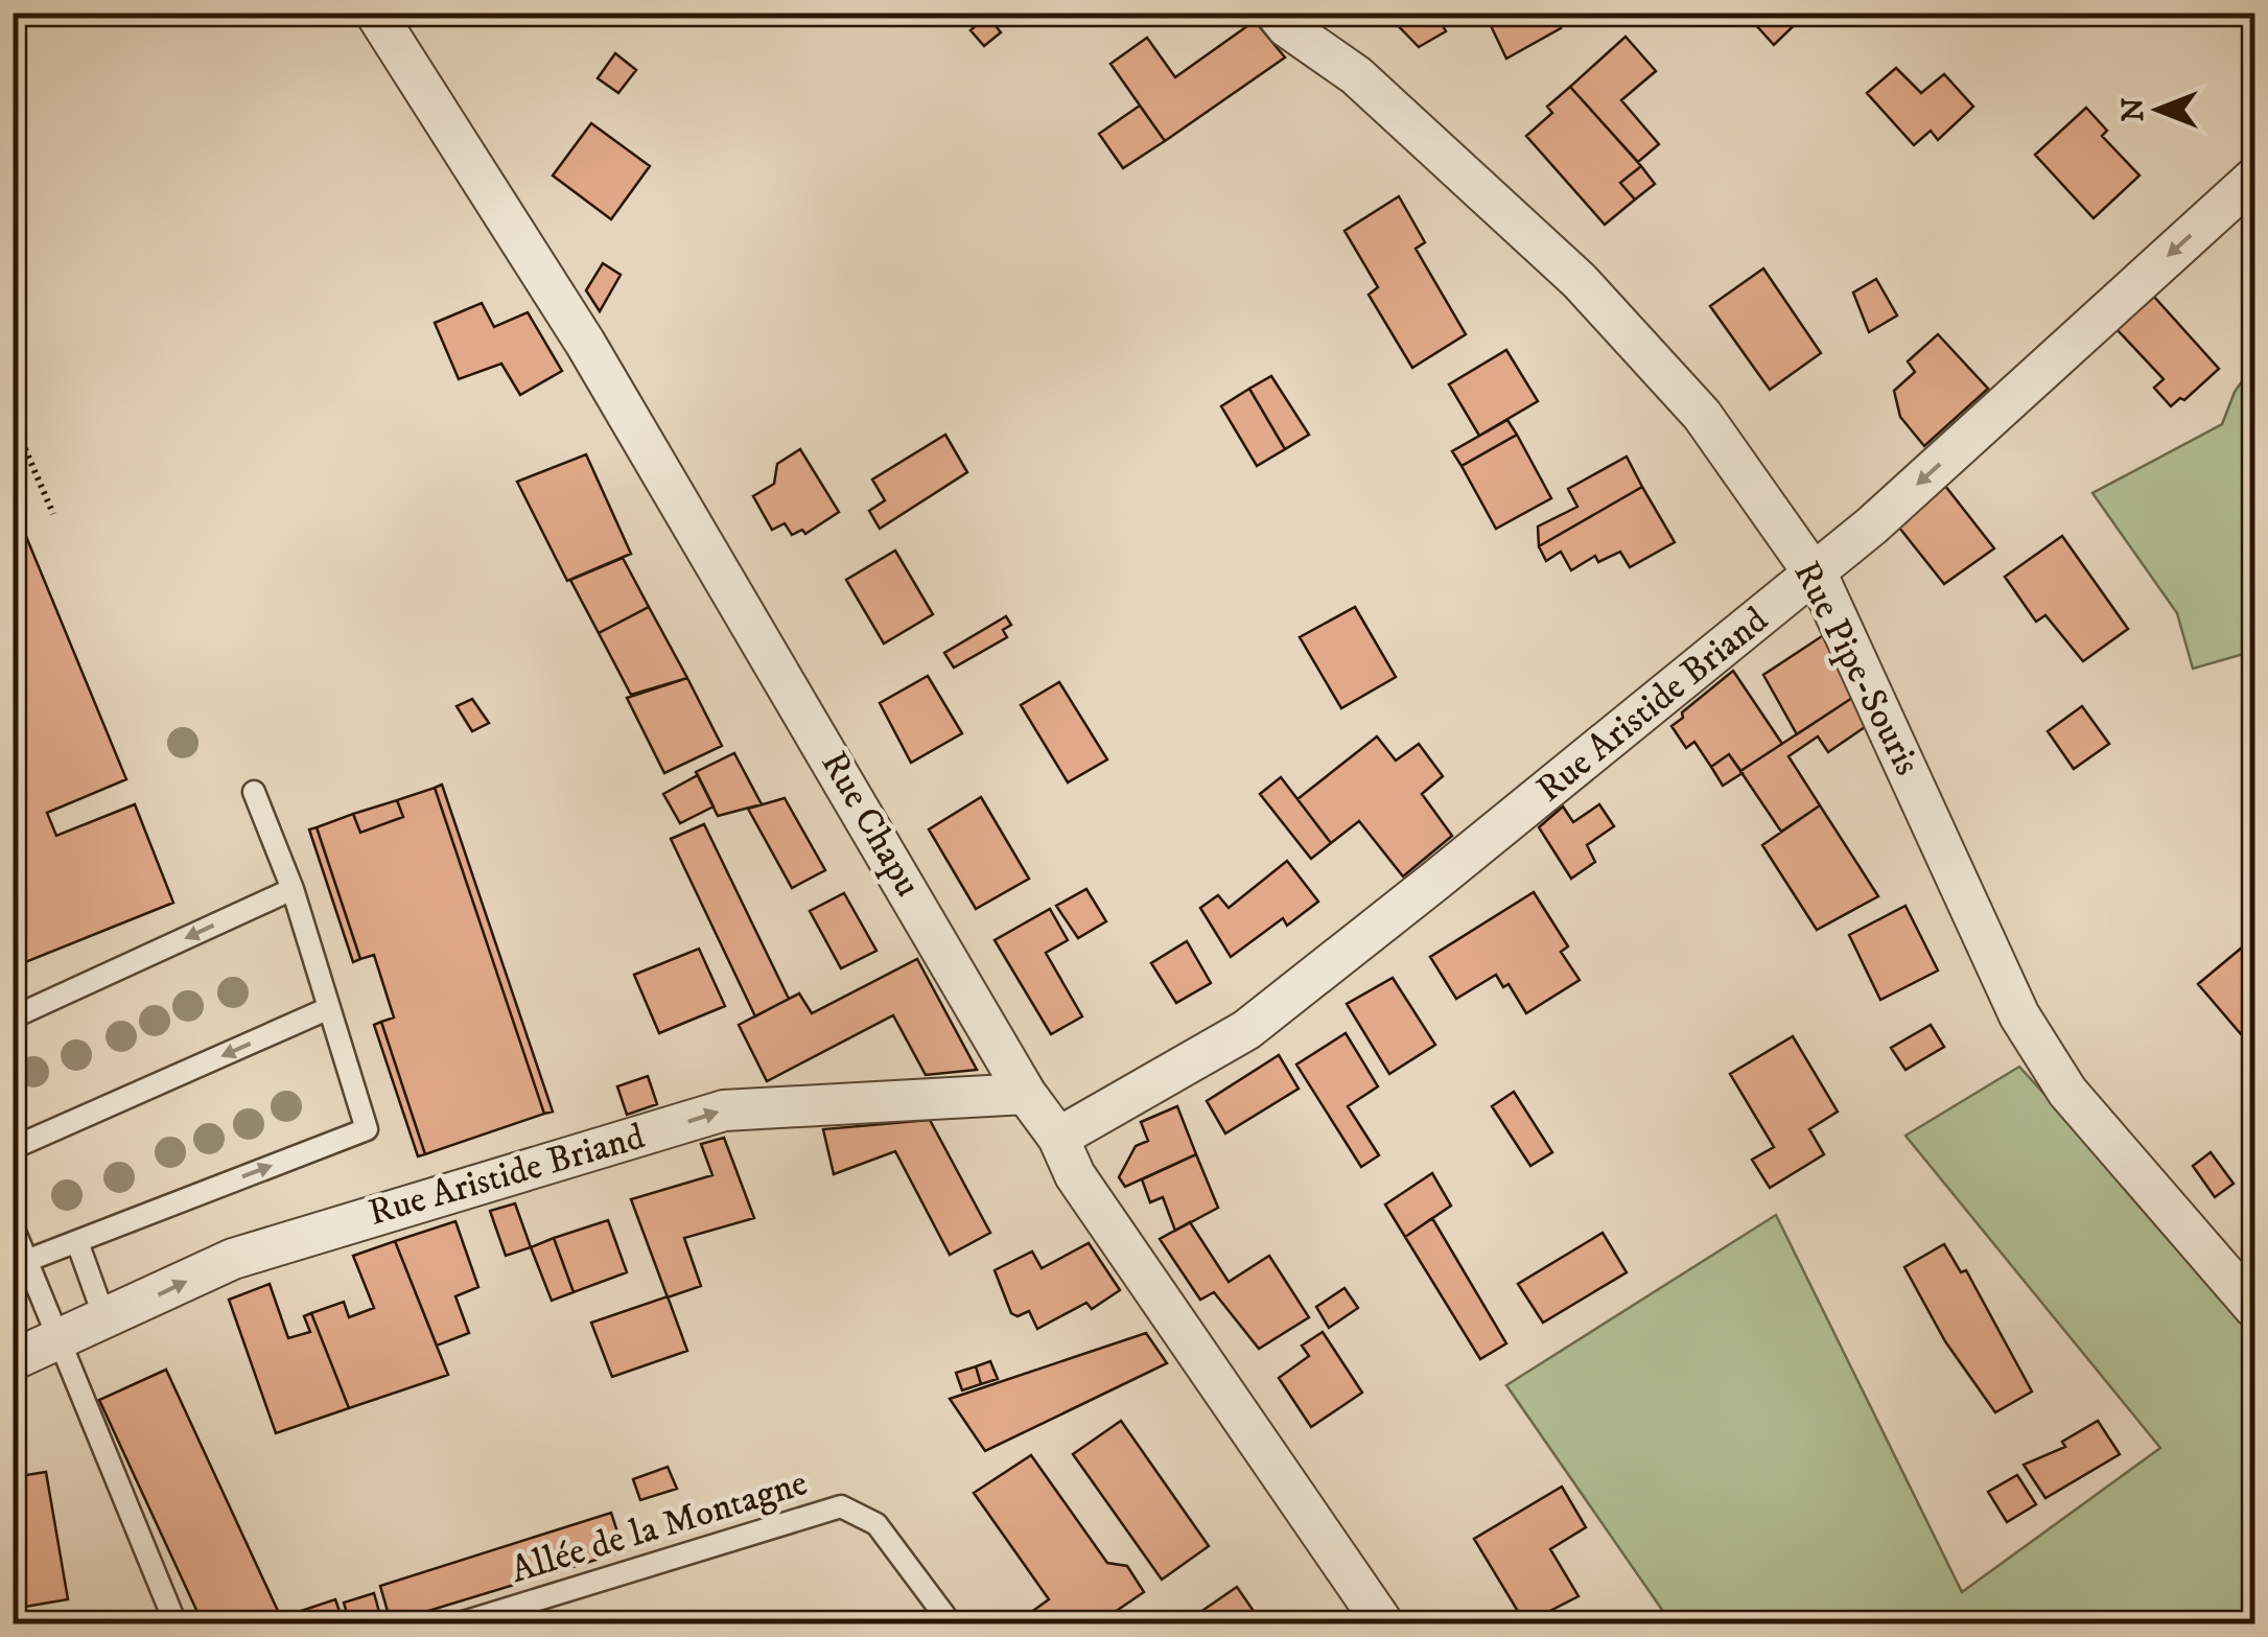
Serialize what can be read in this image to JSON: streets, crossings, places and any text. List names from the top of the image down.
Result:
{
  "streets": {
    "street": ["Rue Pipe-Souris", "Rue Aristide Briand", "Rue Chapu"],
    "lane": ["Allée de la Montagne"]
  },
  "crossings": [
    ["Rue Pipe-Souris", "Rue Aristide Briand"],
    ["Rue Aristide Briand", "Rue Chapu"]
  ],
  "north": "left"
}
